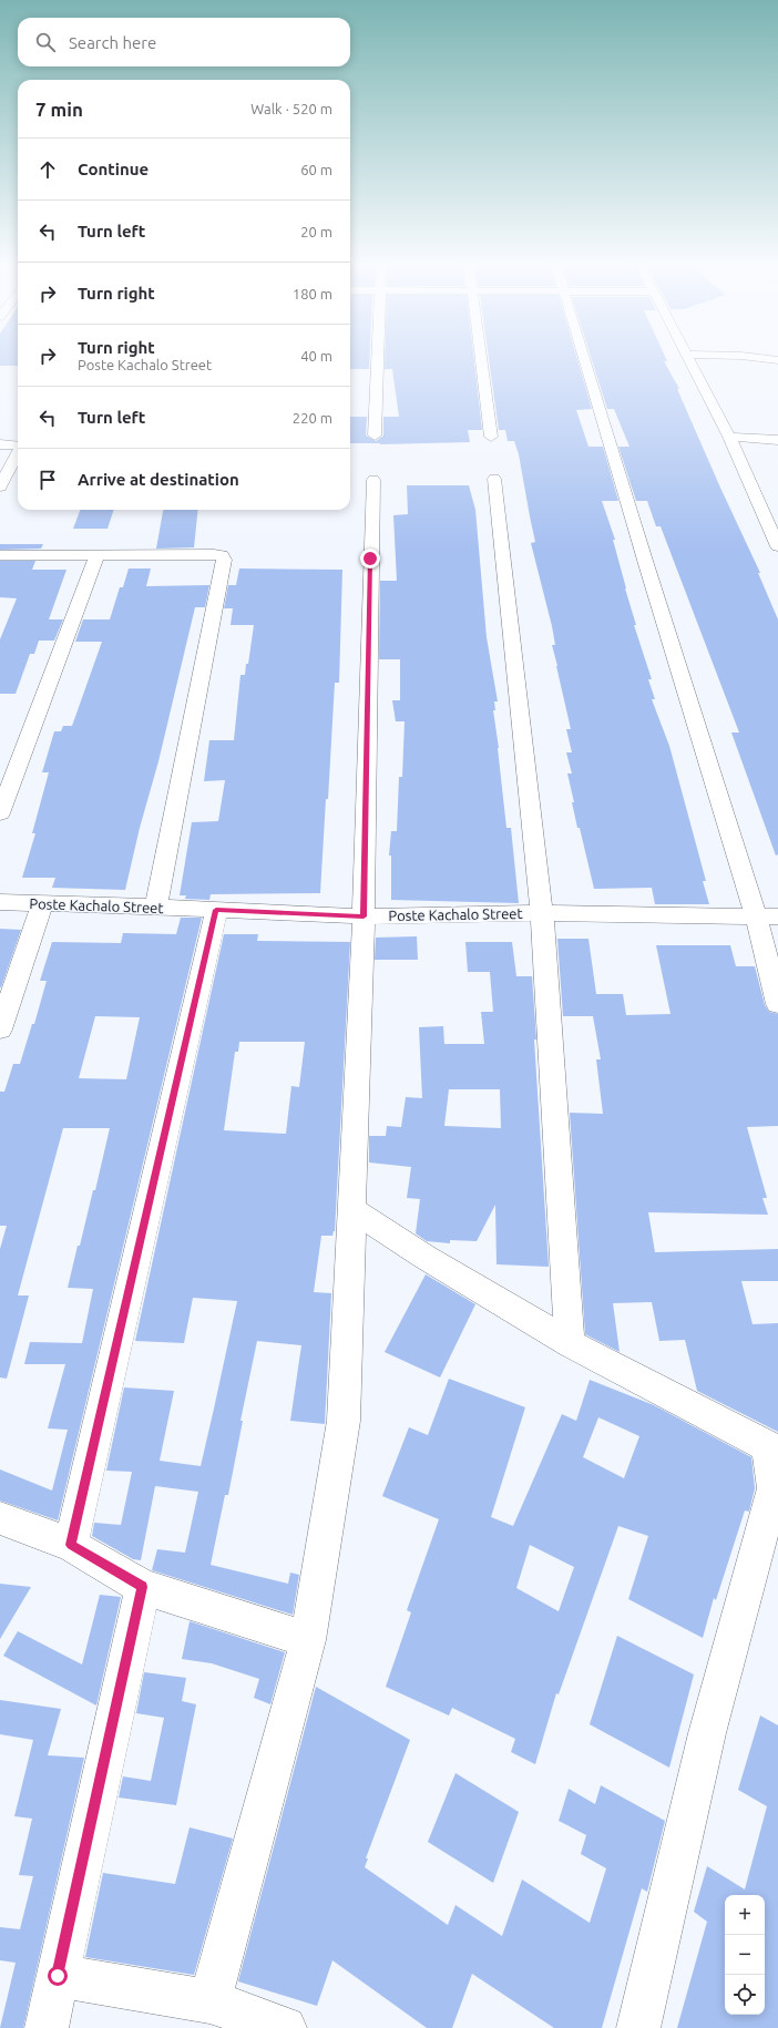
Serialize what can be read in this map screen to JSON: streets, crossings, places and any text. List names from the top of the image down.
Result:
{
  "streets": {
    "street": ["Poste Kachalo Street"]
  },
  "page": {
    "search": "Search here",
    "heading": ["7 min", "Walk · 520 m"],
    "list": [
      ["Continue", "60 m"],
      ["Turn left", "20 m"],
      ["Turn right", "180 m"],
      ["Turn right", "Poste Kachalo Street", "40 m"],
      ["Turn left", "220 m"],
      "Arrive at destination"
    ],
    "map_buttons": ["+", "−"]
  }
}
